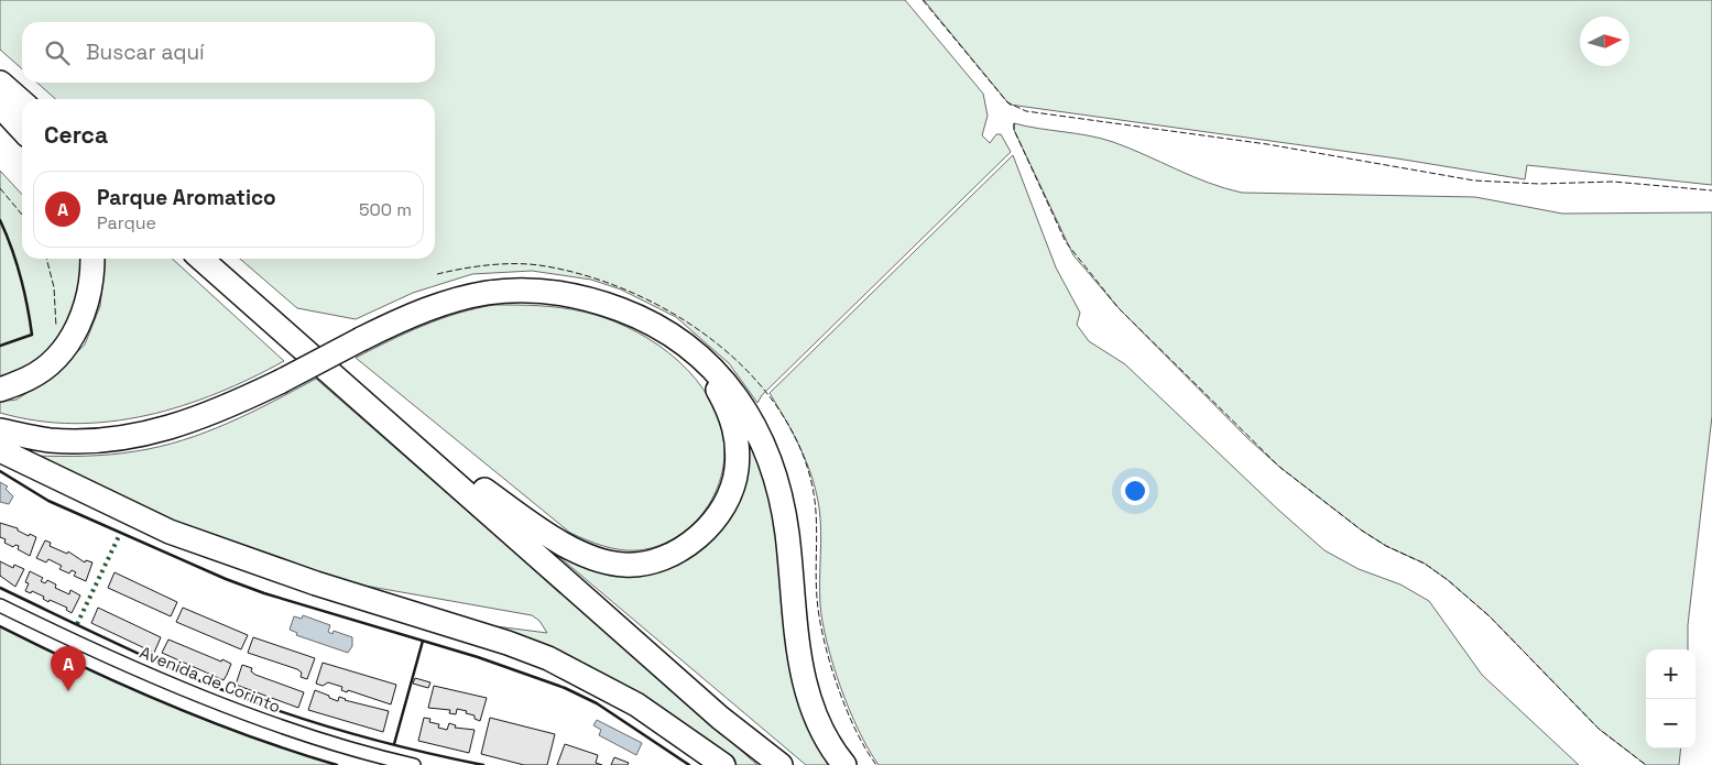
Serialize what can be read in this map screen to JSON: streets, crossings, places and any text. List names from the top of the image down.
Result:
{
  "streets": {
    "street": ["Avenida de Corinto"]
  },
  "north": "right",
  "page": {
    "search": "Buscar aquí",
    "heading": "Cerca",
    "list": [
      {
        "mark": "A",
        "name": "Parque Aromatico",
        "note": "Parque",
        "value": "500 m"
      }
    ],
    "pins": "A",
    "map_buttons": ["+", "−"]
  }
}
